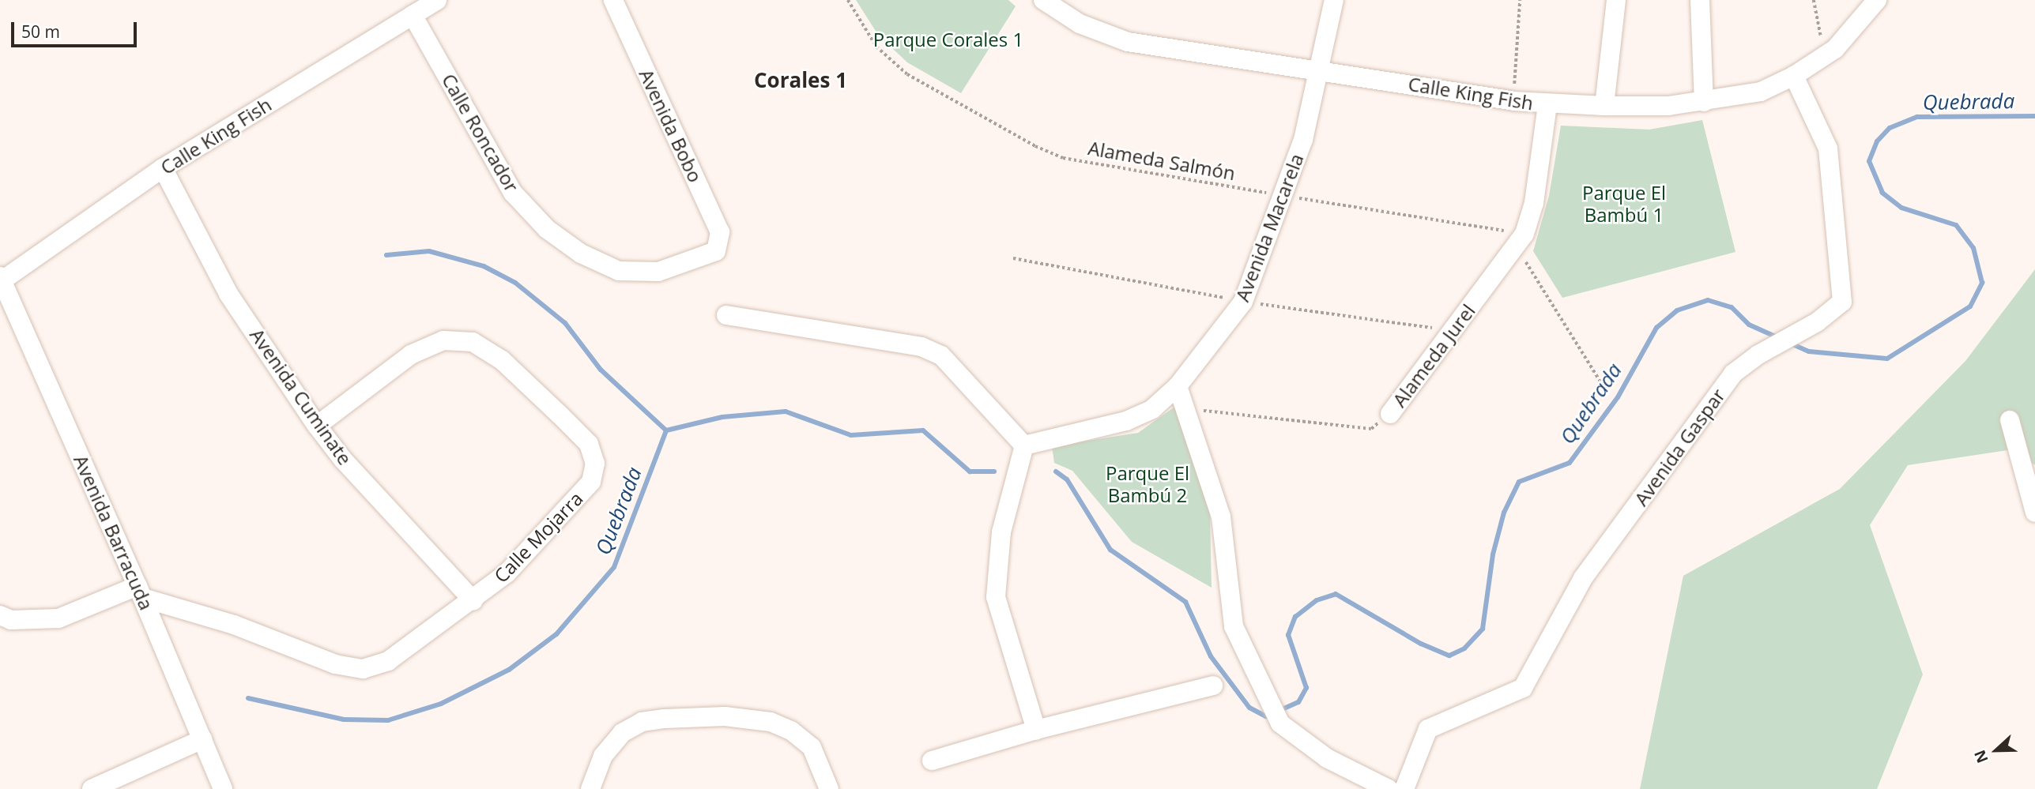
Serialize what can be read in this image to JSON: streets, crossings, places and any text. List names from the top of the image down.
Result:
{
  "streets": {
    "street": [
      "Calle King Fish",
      "Avenida Bobo",
      "Calle Roncador",
      "Avenida Macarela",
      "Alameda Jurel",
      "Avenida Cuminate",
      "Avenida Gaspar",
      "Avenida Barracuda",
      "Calle Mojarra"
    ],
    "path": ["Alameda Salmón"]
  },
  "crossings": [
    ["Calle King Fish", "Calle Roncador"],
    ["Calle King Fish", "Avenida Macarela"],
    ["Calle King Fish", "Alameda Jurel"],
    ["Calle King Fish", "Avenida Cuminate"],
    ["Calle King Fish", "Avenida Gaspar"],
    ["Calle King Fish", "Avenida Barracuda"],
    ["Avenida Bobo", "Calle Roncador"],
    ["Alameda Salmón", "Avenida Macarela"],
    ["Alameda Salmón", "Alameda Jurel"],
    ["Avenida Cuminate", "Calle Mojarra"],
    ["Avenida Barracuda", "Calle Mojarra"]
  ],
  "districts": ["Corales 1"],
  "water": ["Quebrada"],
  "parks": ["Parque Corales 1", "Parque El Bambú 1", "Parque El Bambú 2"],
  "scale_bar": "50 m",
  "north": "left"
}
